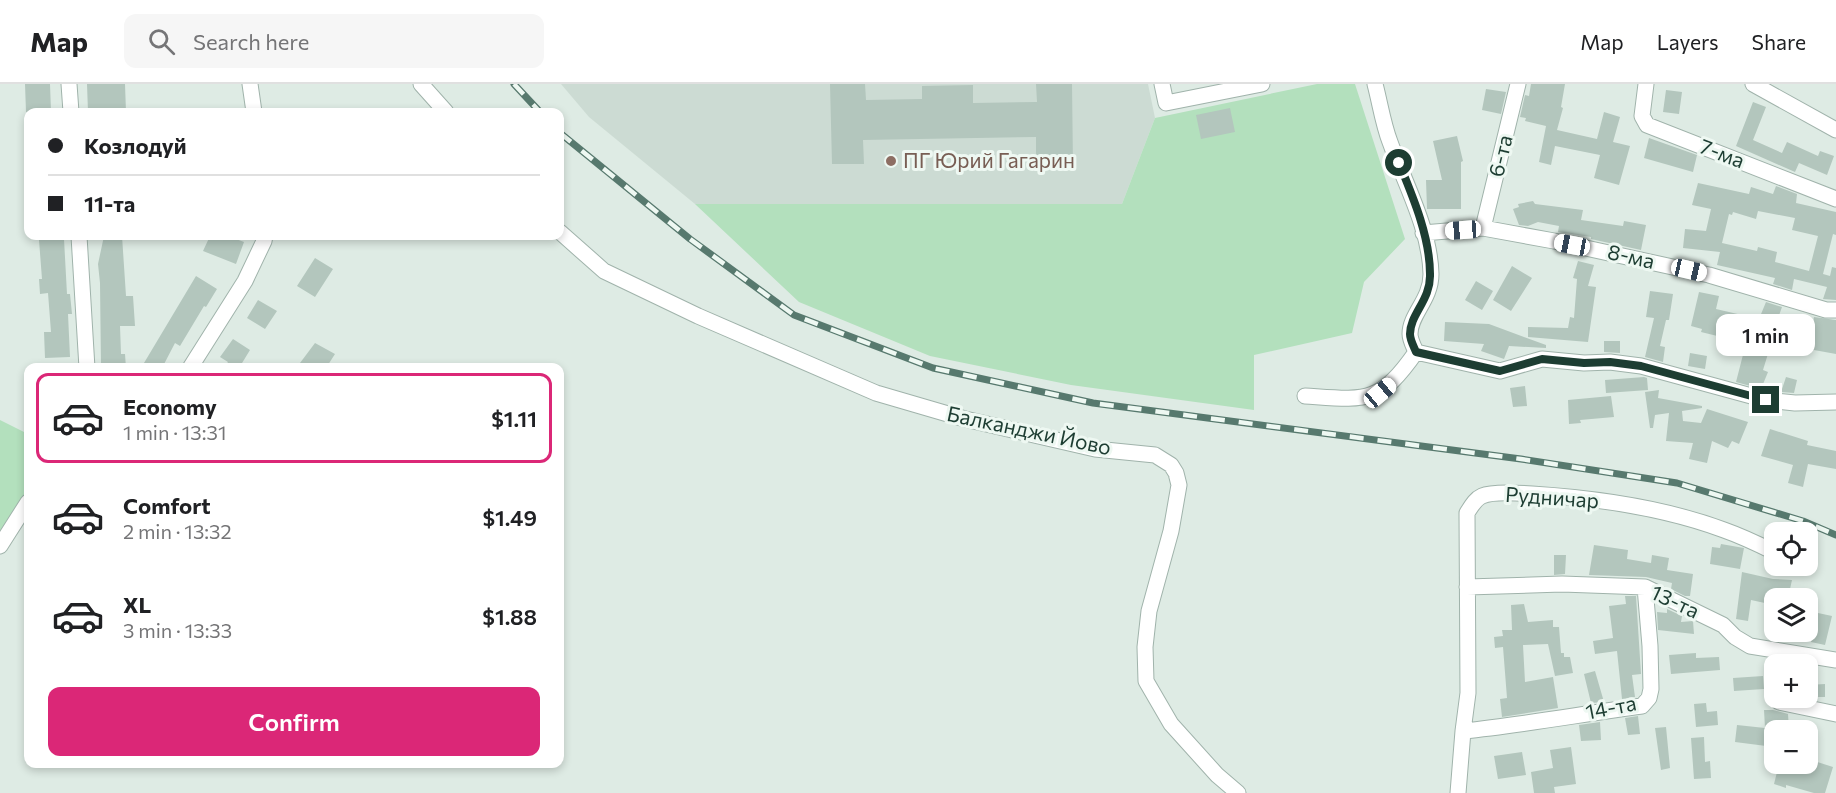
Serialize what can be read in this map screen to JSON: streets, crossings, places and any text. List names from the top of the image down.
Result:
{
  "streets": {
    "street": [
      "7-ма",
      "6-та",
      "8-ма",
      "Балканджи Йово",
      "Рудничар",
      "13-та",
      "14-та"
    ]
  },
  "crossings": [
    ["6-та", "8-ма"],
    ["Рудничар", "13-та"],
    ["Рудничар", "14-та"],
    ["13-та", "14-та"]
  ],
  "places": ["ПГ Юрий Гагарин"],
  "page": {
    "header": "Map",
    "search": "Search here",
    "nav": ["Map", "Layers", "Share"],
    "banner": ["Козлодуй", "11-та"],
    "bubble": "1 min",
    "list": [
      {
        "name": "Economy",
        "note": "1 min · 13:31",
        "value": "$1.11"
      },
      {
        "name": "Comfort",
        "note": "2 min · 13:32",
        "value": "$1.49"
      },
      {
        "name": "XL",
        "note": "3 min · 13:33",
        "value": "$1.88"
      }
    ],
    "map_buttons": ["+", "−"],
    "buttons": "Confirm"
  }
}
